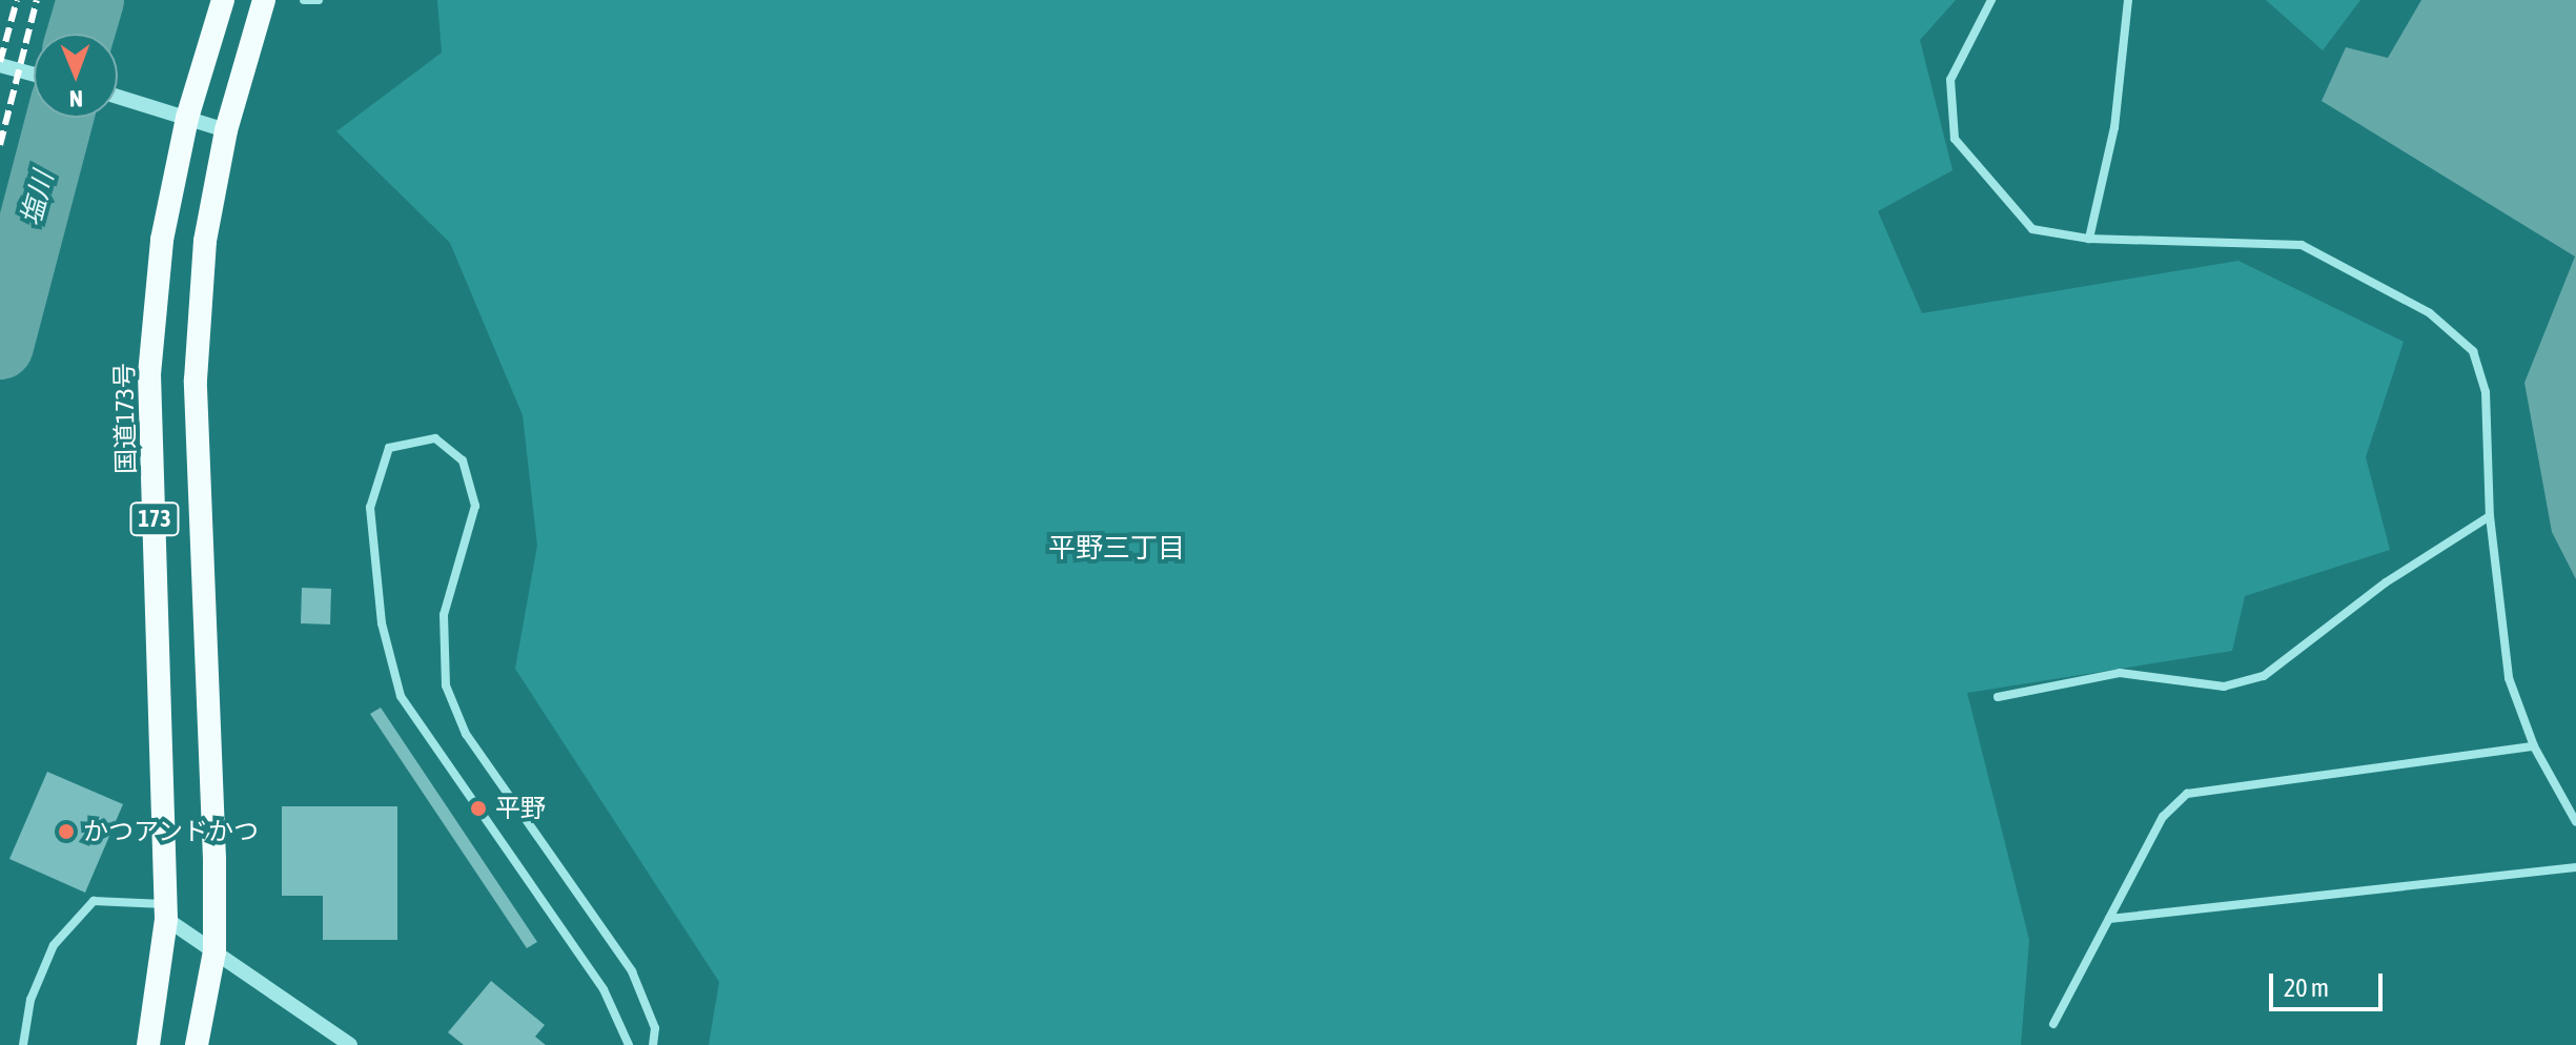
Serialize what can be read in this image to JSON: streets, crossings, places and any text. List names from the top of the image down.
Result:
{
  "streets": {
    "highway": ["国道173号", "173"]
  },
  "districts": ["平野三丁目"],
  "water": ["塩川"],
  "places": ["平野", "かつアンドかつ"],
  "scale_bar": "20 m",
  "north": "bottom"
}
